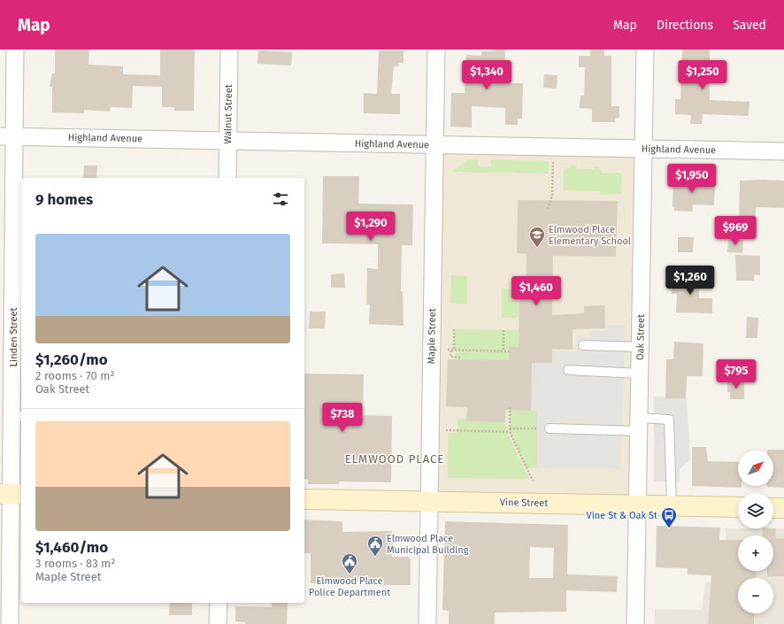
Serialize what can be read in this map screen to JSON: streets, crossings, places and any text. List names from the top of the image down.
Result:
{
  "streets": {
    "main road": ["Vine Street"],
    "street": [
      "Walnut Street",
      "Highland Avenue",
      "Maple Street",
      "Linden Street",
      "Oak Street"
    ]
  },
  "crossings": [
    ["Walnut Street", "Highland Avenue"],
    ["Highland Avenue", "Maple Street"],
    ["Highland Avenue", "Linden Street"],
    ["Highland Avenue", "Oak Street"],
    ["Maple Street", "Vine Street"],
    ["Oak Street", "Vine Street"]
  ],
  "districts": ["ELMWOOD PLACE"],
  "places": {
    "school or university": ["Elmwood Place Elementary School"],
    "bus stop": ["Vine St & Oak St"],
    "public building": ["Elmwood Place Municipal Building", "Elmwood Place Police Department"]
  },
  "north": "top right",
  "page": {
    "header": "Map",
    "nav": ["Map", "Directions", "Saved"],
    "price": [
      "$1,340",
      "$1,250",
      "$1,950",
      "$1,290",
      "$969",
      "$1,260",
      "$1,460",
      "$795",
      "$738"
    ],
    "heading": "9 homes",
    "list": [
      {
        "name": "$1,260/mo",
        "note": "2 rooms · 70 m² · Oak Street"
      },
      {
        "name": "$1,460/mo",
        "note": "3 rooms · 83 m² · Maple Street"
      }
    ],
    "map_buttons": ["+", "−"]
  }
}
